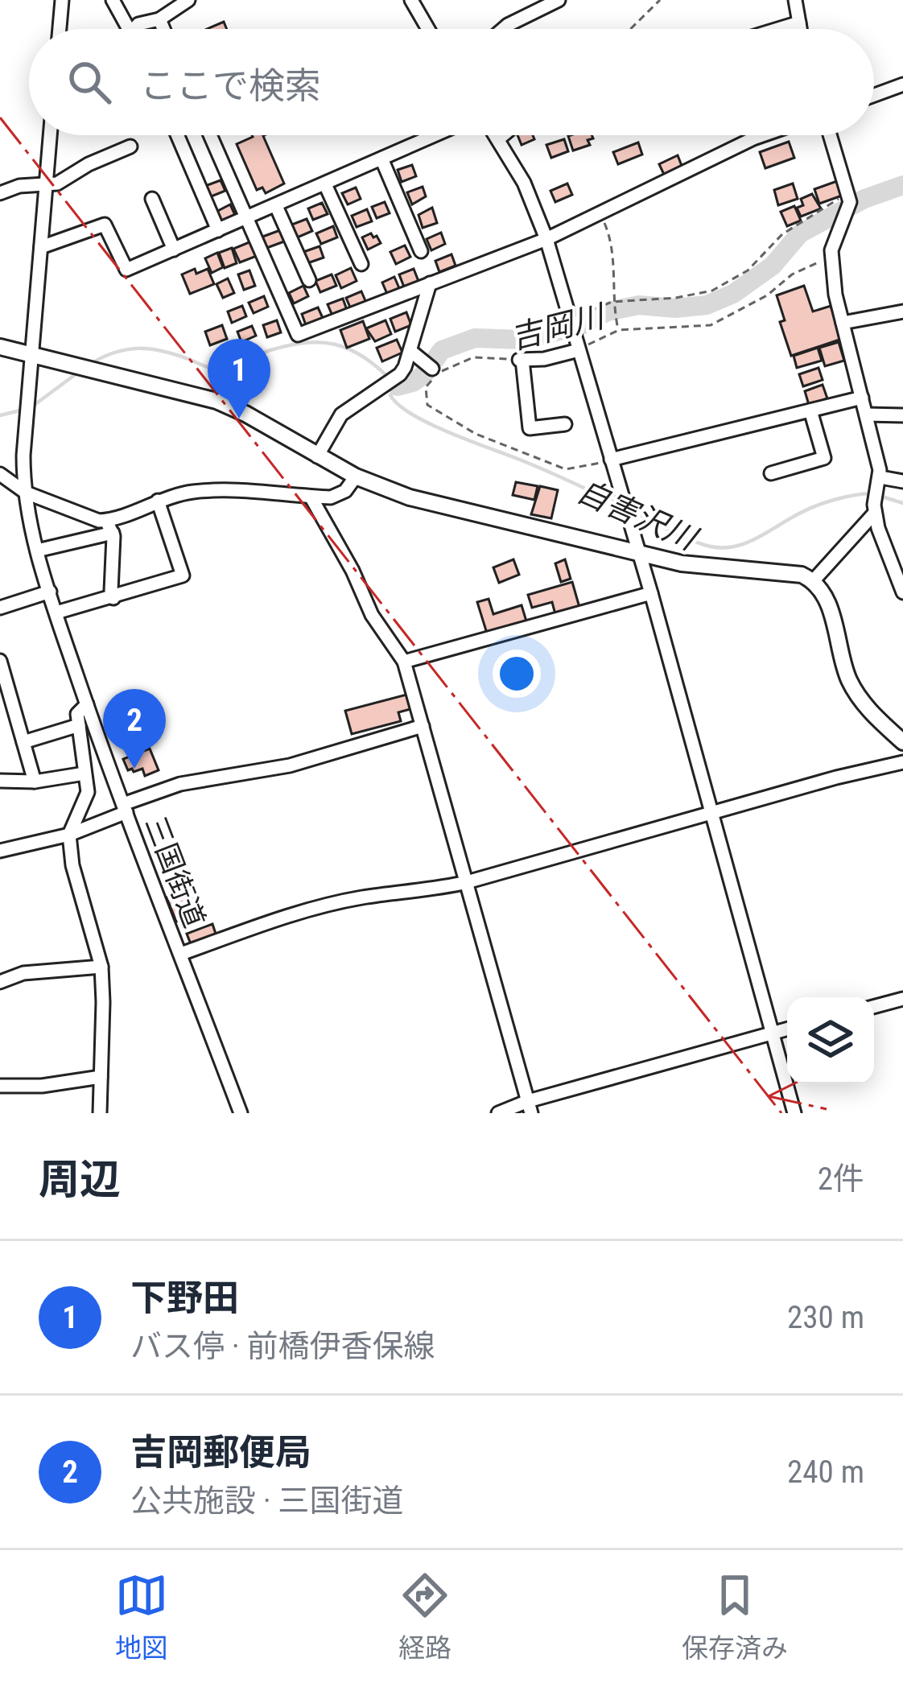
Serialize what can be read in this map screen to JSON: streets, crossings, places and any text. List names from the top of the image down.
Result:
{
  "streets": {
    "street": ["三国街道"]
  },
  "water": ["吉岡川", "自害沢川"],
  "page": {
    "search": "ここで検索",
    "pins": ["1", "2"],
    "heading": ["周辺", "2件"],
    "list": [
      {
        "mark": "1",
        "name": "下野田",
        "note": "バス停 · 前橋伊香保線",
        "value": "230 m"
      },
      {
        "mark": "2",
        "name": "吉岡郵便局",
        "note": "公共施設 · 三国街道",
        "value": "240 m"
      }
    ],
    "nav": ["地図", "経路", "保存済み"]
  }
}
